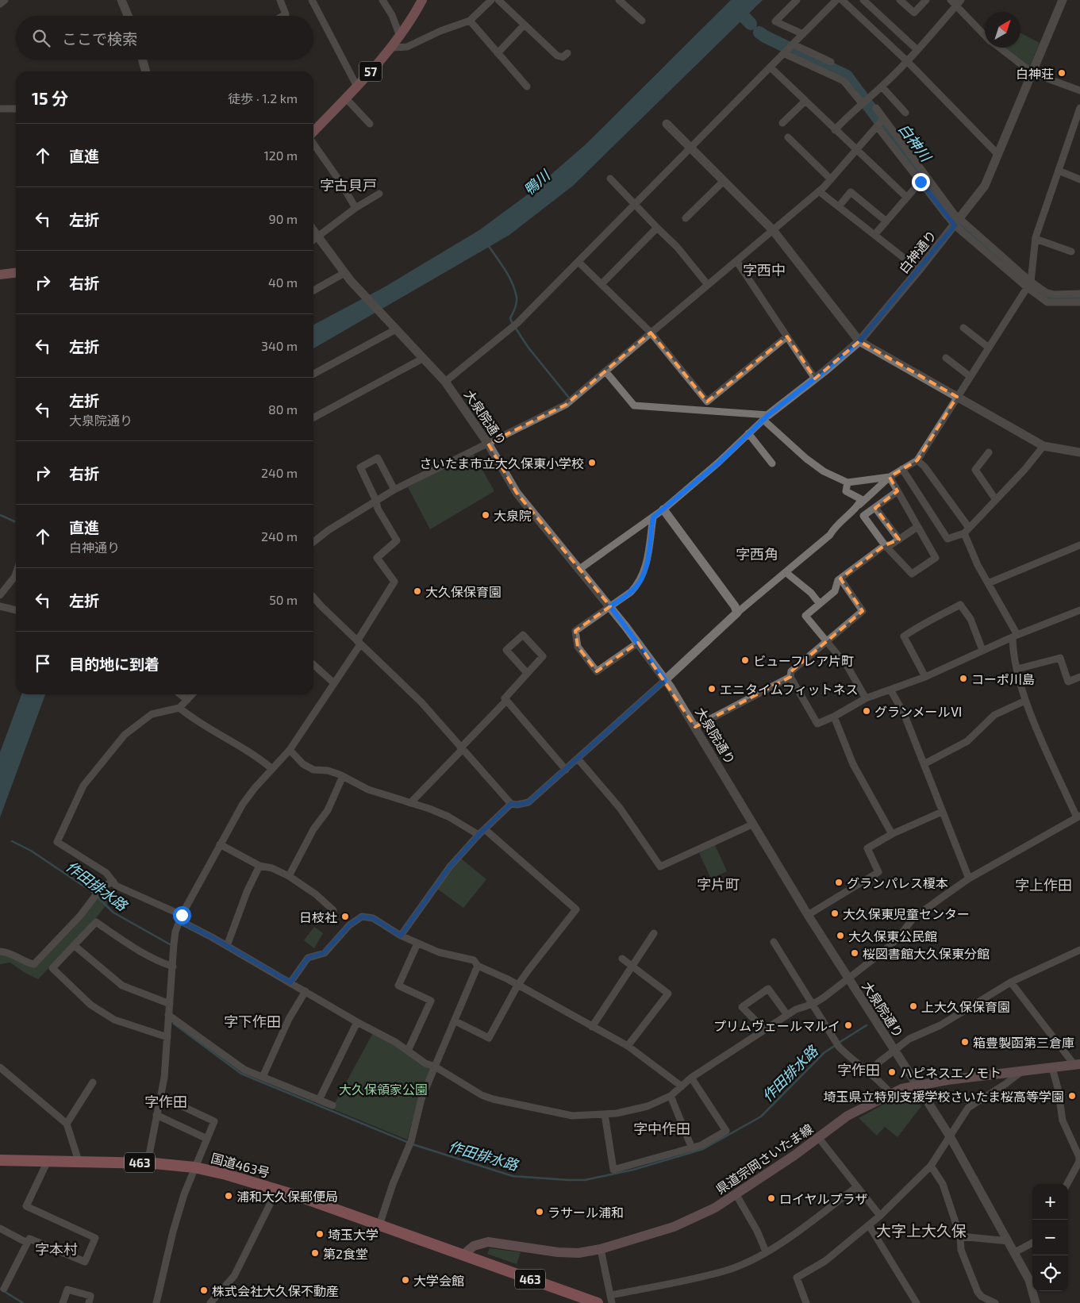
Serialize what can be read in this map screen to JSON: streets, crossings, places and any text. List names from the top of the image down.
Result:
{
  "streets": {
    "highway": ["463", "国道463号"],
    "main road": ["57", "県道宗岡さいたま線"],
    "street": ["白神通り", "大泉院通り"]
  },
  "crossings": [
    ["大泉院通り", "県道宗岡さいたま線"],
    ["県道宗岡さいたま線", "463"],
    ["県道宗岡さいたま線", "国道463号"],
    ["463", "国道463号"]
  ],
  "districts": [
    "字古貝戸",
    "字西中",
    "字西角",
    "字片町",
    "字上作田",
    "字下作田",
    "字作田",
    "字作田",
    "字中作田",
    "大字上大久保",
    "字本村"
  ],
  "water": ["白神川", "鴨川", "作田排水路"],
  "parks": ["大久保領家公園"],
  "places": [
    "白神荘",
    "さいたま市立大久保東小学校",
    "大泉院",
    "大久保保育園",
    "ビューフレア片町",
    "コーポ川島",
    "エニタイムフィットネス",
    "グランメールⅥ",
    "グランパレス榎本",
    "大久保東児童センター",
    "日枝社",
    "大久保東公民館",
    "桜図書館大久保東分館",
    "上大久保保育園",
    "プリムヴェールマルイ",
    "箱豊製函第三倉庫",
    "ハピネスエノモト",
    "埼玉県立特別支援学校さいたま桜高等学園",
    "浦和大久保郵便局",
    "ロイヤルプラザ",
    "ラサール浦和",
    "埼玉大学",
    "第2食堂",
    "大学会館",
    "株式会社大久保不動産"
  ],
  "north": "top right",
  "page": {
    "search": "ここで検索",
    "heading": ["15 分", "徒歩 · 1.2 km"],
    "list": [
      ["直進", "120 m"],
      ["左折", "90 m"],
      ["右折", "40 m"],
      ["左折", "340 m"],
      ["左折", "大泉院通り", "80 m"],
      ["右折", "240 m"],
      ["直進", "白神通り", "240 m"],
      ["左折", "50 m"],
      "目的地に到着"
    ],
    "map_buttons": ["+", "−"]
  }
}
